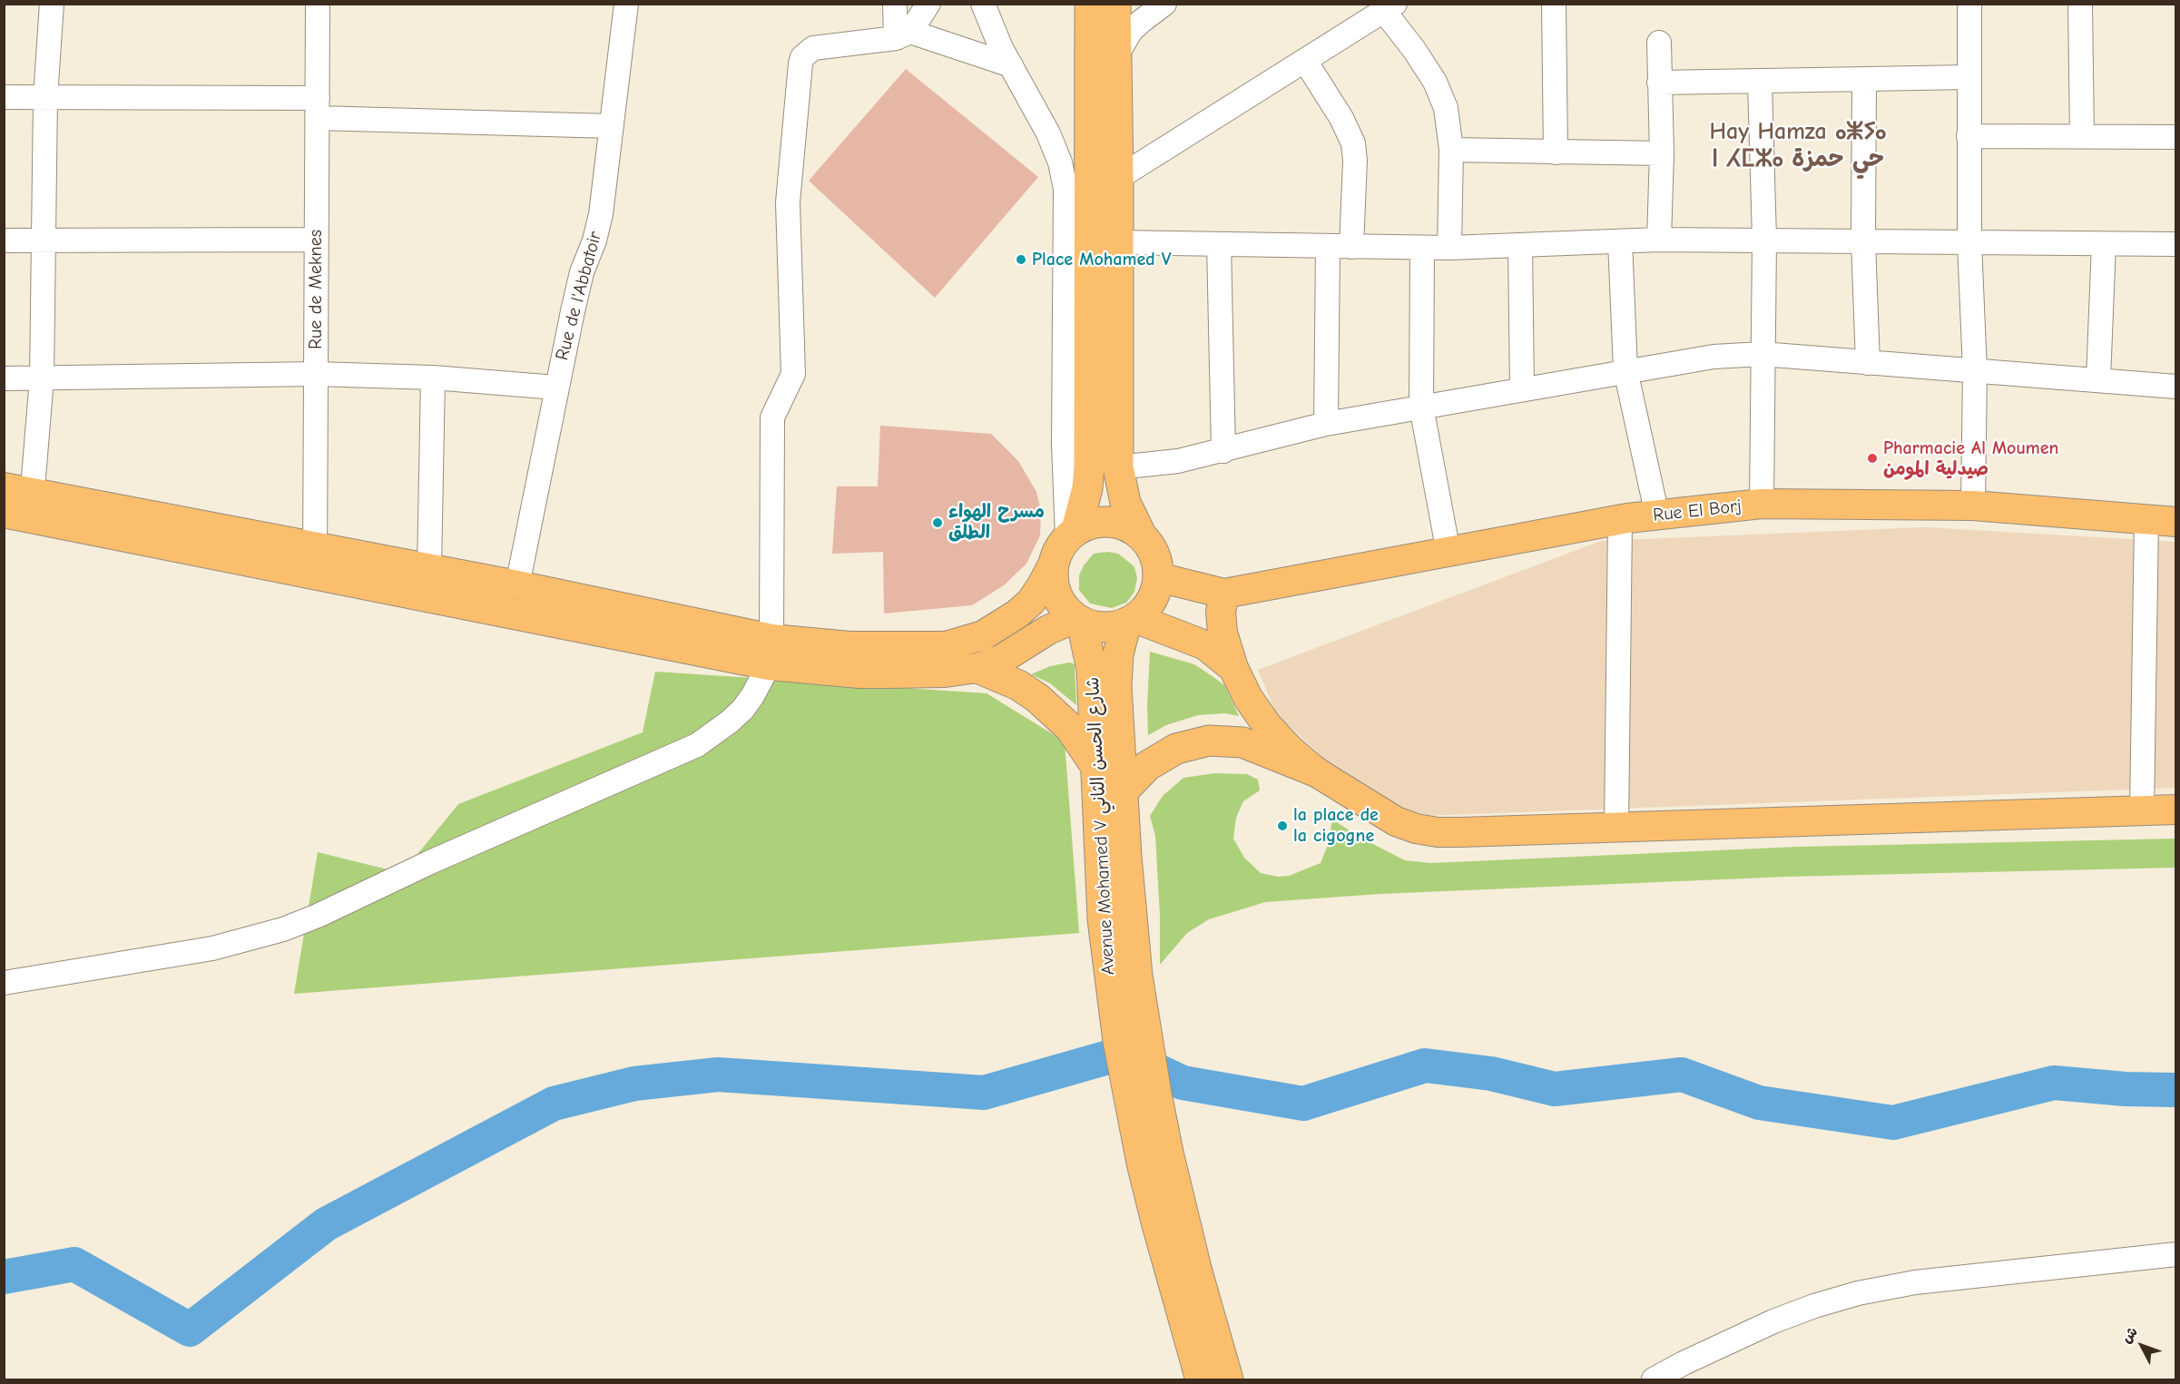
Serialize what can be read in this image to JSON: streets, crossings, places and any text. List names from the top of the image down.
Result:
{
  "streets": {
    "highway": ["Avenue Mohamed V شارع الحسن الثاني"],
    "main road": ["Rue El Borj"],
    "street": ["Rue de Meknes", "Rue de l'Abbatoir"]
  },
  "districts": ["Hay Hamza ⴰⵥⵢⴰ ⵏ ⵃⵎⵣⴰ حي حمزة"],
  "places": [
    "Place Mohamed V",
    "Pharmacie Al Moumen صيدلية المومن",
    "مسرح الهواء الطلق",
    "la place de la cigogne"
  ],
  "north": "top left"
}
